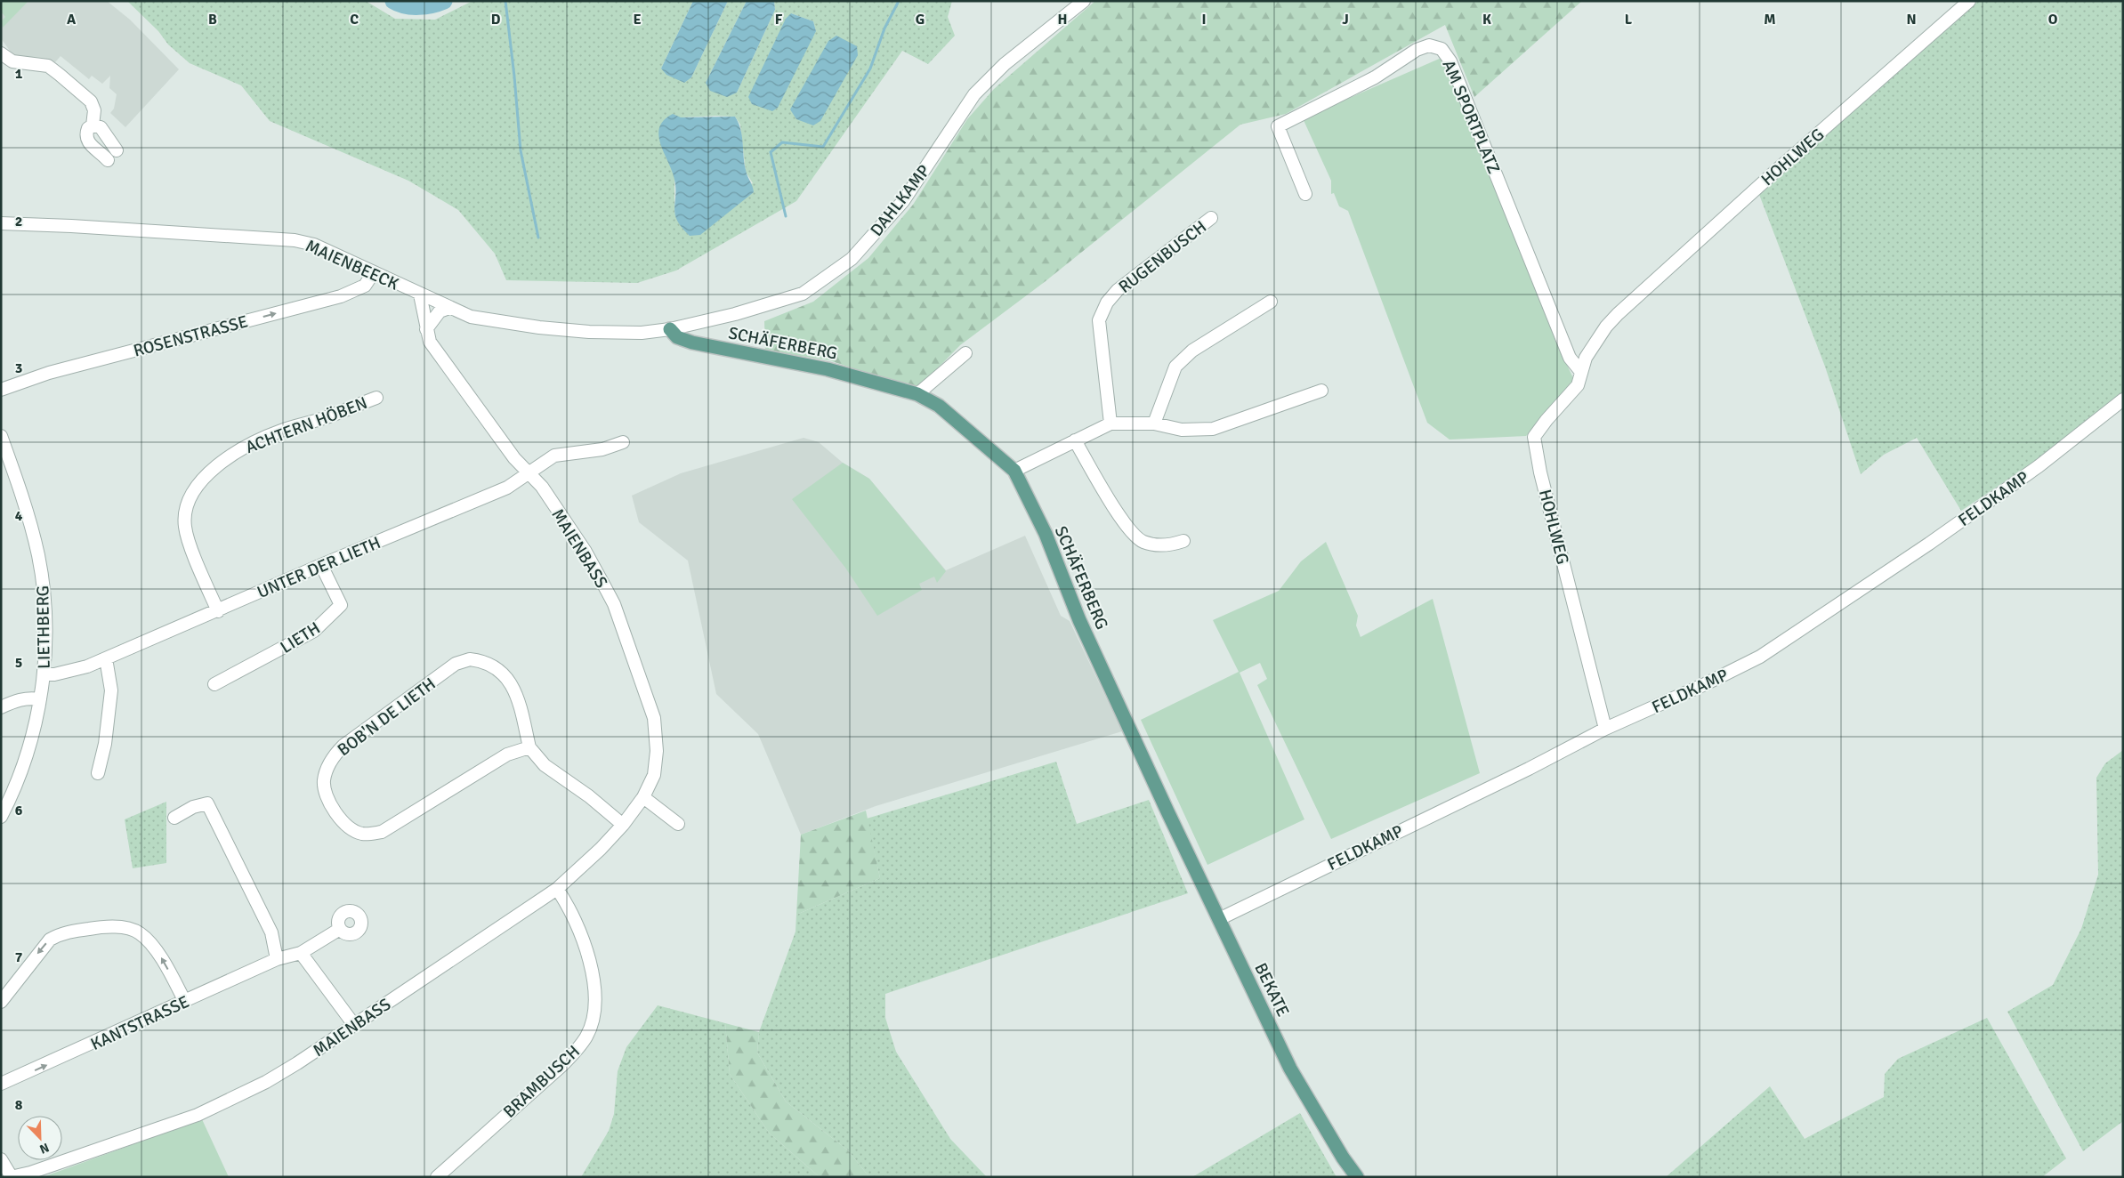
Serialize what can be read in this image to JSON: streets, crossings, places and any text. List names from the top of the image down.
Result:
{
  "streets": {
    "main road": ["SCHÄFERBERG", "BEKATE"],
    "street": [
      "AM SPORTPLATZ",
      "HOHLWEG",
      "DAHLKAMP",
      "RUGENBUSCH",
      "MAIENBEECK",
      "ROSENSTRASSE",
      "ACHTERN HÖBEN",
      "FELDKAMP",
      "MAIENBASS",
      "UNTER DER LIETH",
      "LIETHBERG",
      "LIETH",
      "BOB'N DE LIETH",
      "KANTSTRASSE",
      "BRAMBUSCH"
    ]
  },
  "crossings": [
    ["AM SPORTPLATZ", "HOHLWEG"],
    ["HOHLWEG", "FELDKAMP"],
    ["DAHLKAMP", "MAIENBEECK"],
    ["DAHLKAMP", "SCHÄFERBERG"],
    ["MAIENBEECK", "ROSENSTRASSE"],
    ["MAIENBEECK", "SCHÄFERBERG"],
    ["MAIENBEECK", "MAIENBASS"],
    ["SCHÄFERBERG", "BEKATE"],
    ["ACHTERN HÖBEN", "UNTER DER LIETH"],
    ["FELDKAMP", "BEKATE"],
    ["MAIENBASS", "UNTER DER LIETH"],
    ["MAIENBASS", "BOB'N DE LIETH"],
    ["MAIENBASS", "BRAMBUSCH"],
    ["UNTER DER LIETH", "LIETHBERG"],
    ["UNTER DER LIETH", "LIETH"]
  ],
  "one_way": ["ROSENSTRASSE", "KANTSTRASSE"],
  "north": "bottom right",
  "grid": {
    "columns": [
      "A",
      "B",
      "C",
      "D",
      "E",
      "F",
      "G",
      "H",
      "I",
      "J",
      "K",
      "L",
      "M",
      "N",
      "O"
    ],
    "rows": [
      "1",
      "2",
      "3",
      "4",
      "5",
      "6",
      "7",
      "8"
    ]
  }
}
